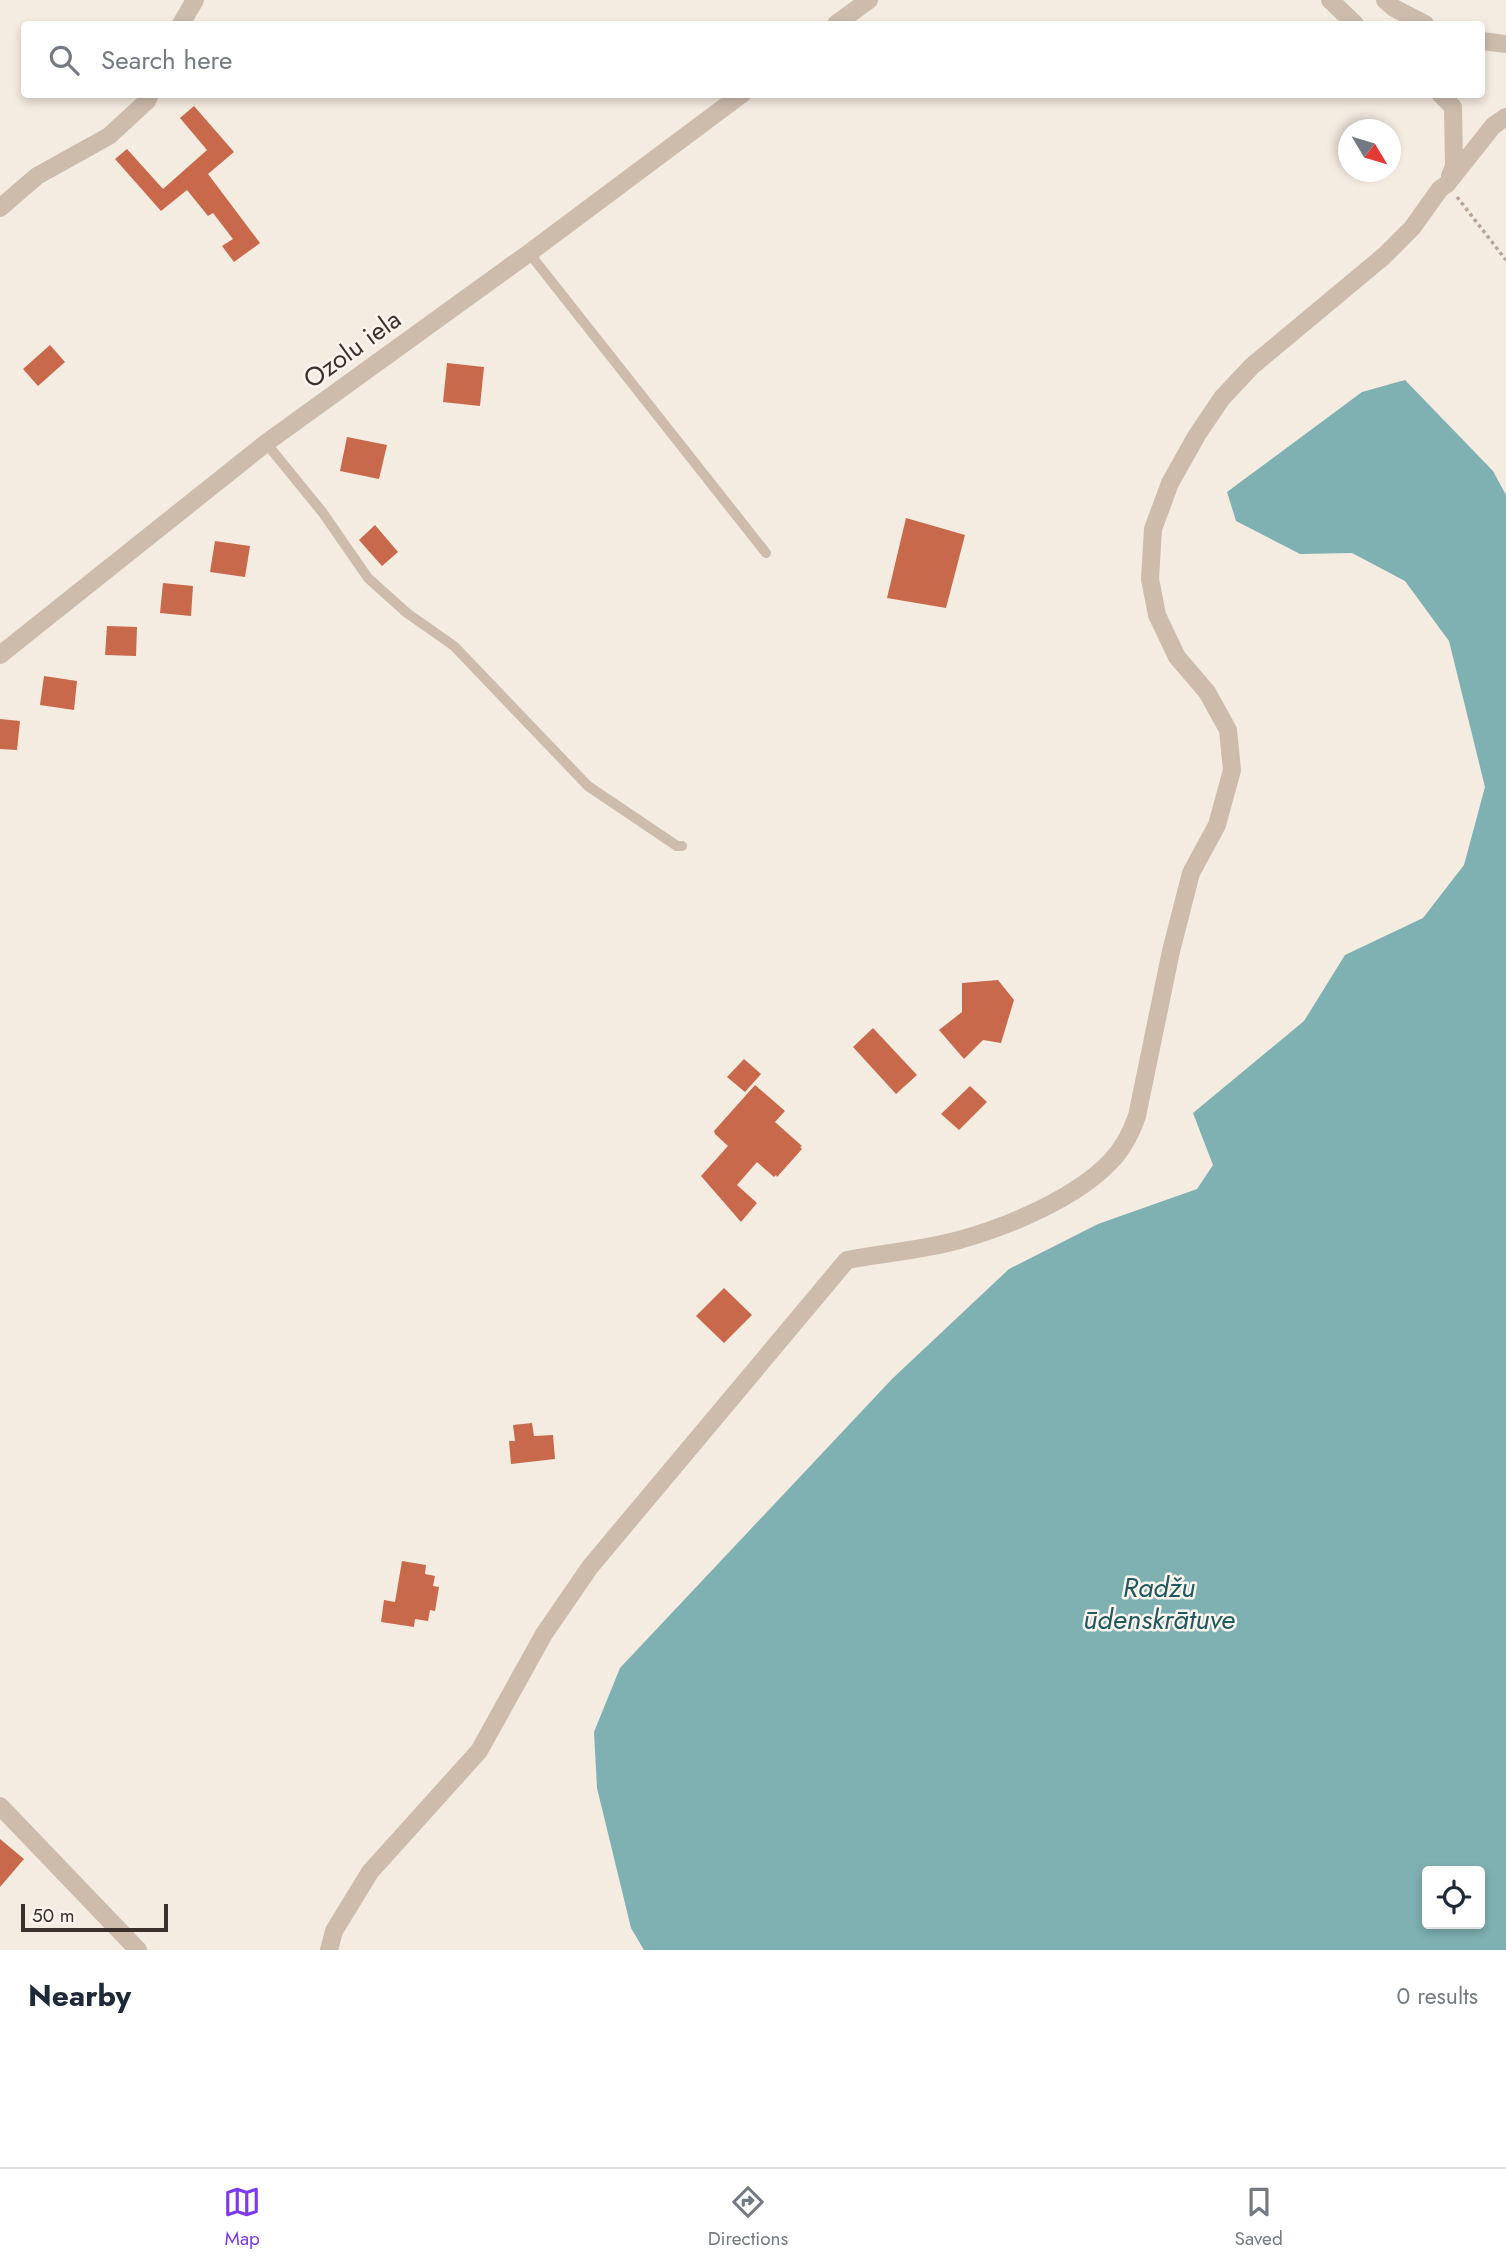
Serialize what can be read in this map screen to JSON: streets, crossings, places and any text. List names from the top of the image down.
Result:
{
  "streets": {
    "street": ["Ozolu iela"]
  },
  "water": ["Radžu ūdenskrātuve"],
  "scale_bar": "50 m",
  "north": "bottom right",
  "page": {
    "search": "Search here",
    "scale": "50 m",
    "heading": ["Nearby", "0 results"],
    "nav": ["Map", "Directions", "Saved"]
  }
}
